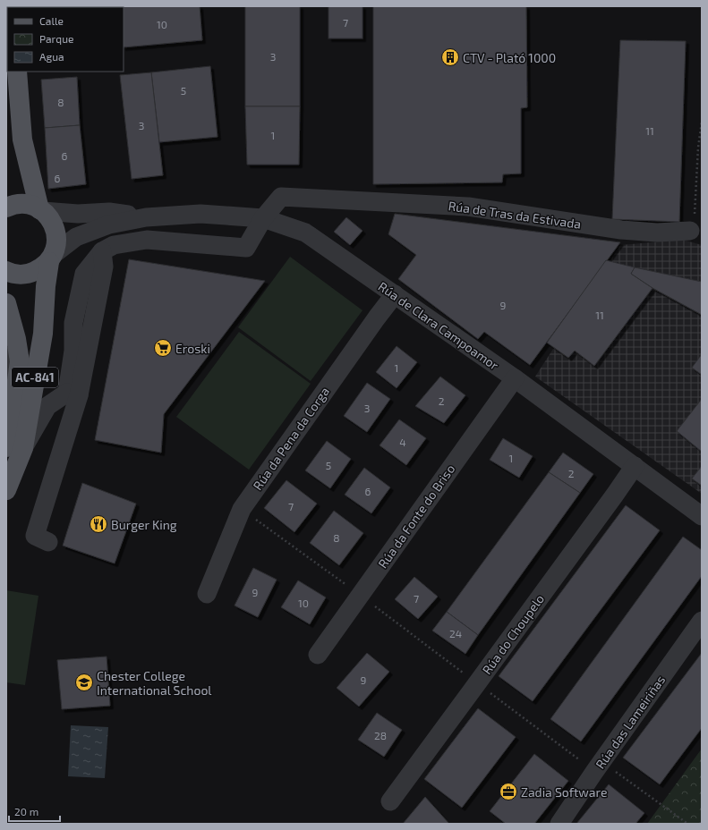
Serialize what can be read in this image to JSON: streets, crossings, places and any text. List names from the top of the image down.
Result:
{
  "streets": {
    "main road": ["AC-841"],
    "street": [
      "Rúa de Tras da Estivada",
      "Rúa de Clara Campoamor",
      "Rúa da Pena da Corga",
      "Rúa da Fonte do Briso",
      "Rúa do Choupelo",
      "Rúa das Lameiriñas"
    ]
  },
  "crossings": [
    ["Rúa de Tras da Estivada", "Rúa de Clara Campoamor"],
    ["Rúa de Clara Campoamor", "Rúa da Pena da Corga"],
    ["Rúa de Clara Campoamor", "Rúa da Fonte do Briso"],
    ["Rúa de Clara Campoamor", "Rúa do Choupelo"]
  ],
  "places": {
    "building": ["CTV - Plató 1000"],
    "supermarket": ["Eroski"],
    "restaurant": ["Burger King"],
    "school or university": ["Chester College International School"],
    "office": ["Zadia Software"]
  },
  "house_numbers": [
    "7",
    "10",
    "3",
    "5",
    "8",
    "3",
    "11",
    "1",
    "6",
    "6",
    "9",
    "11",
    "1",
    "2",
    "3",
    "4",
    "1",
    "5",
    "2",
    "6",
    "7",
    "8",
    "9",
    "7",
    "10",
    "24",
    "9",
    "28"
  ],
  "legend": ["Calle", "Parque", "Agua"],
  "scale_bar": "20 m"
}
